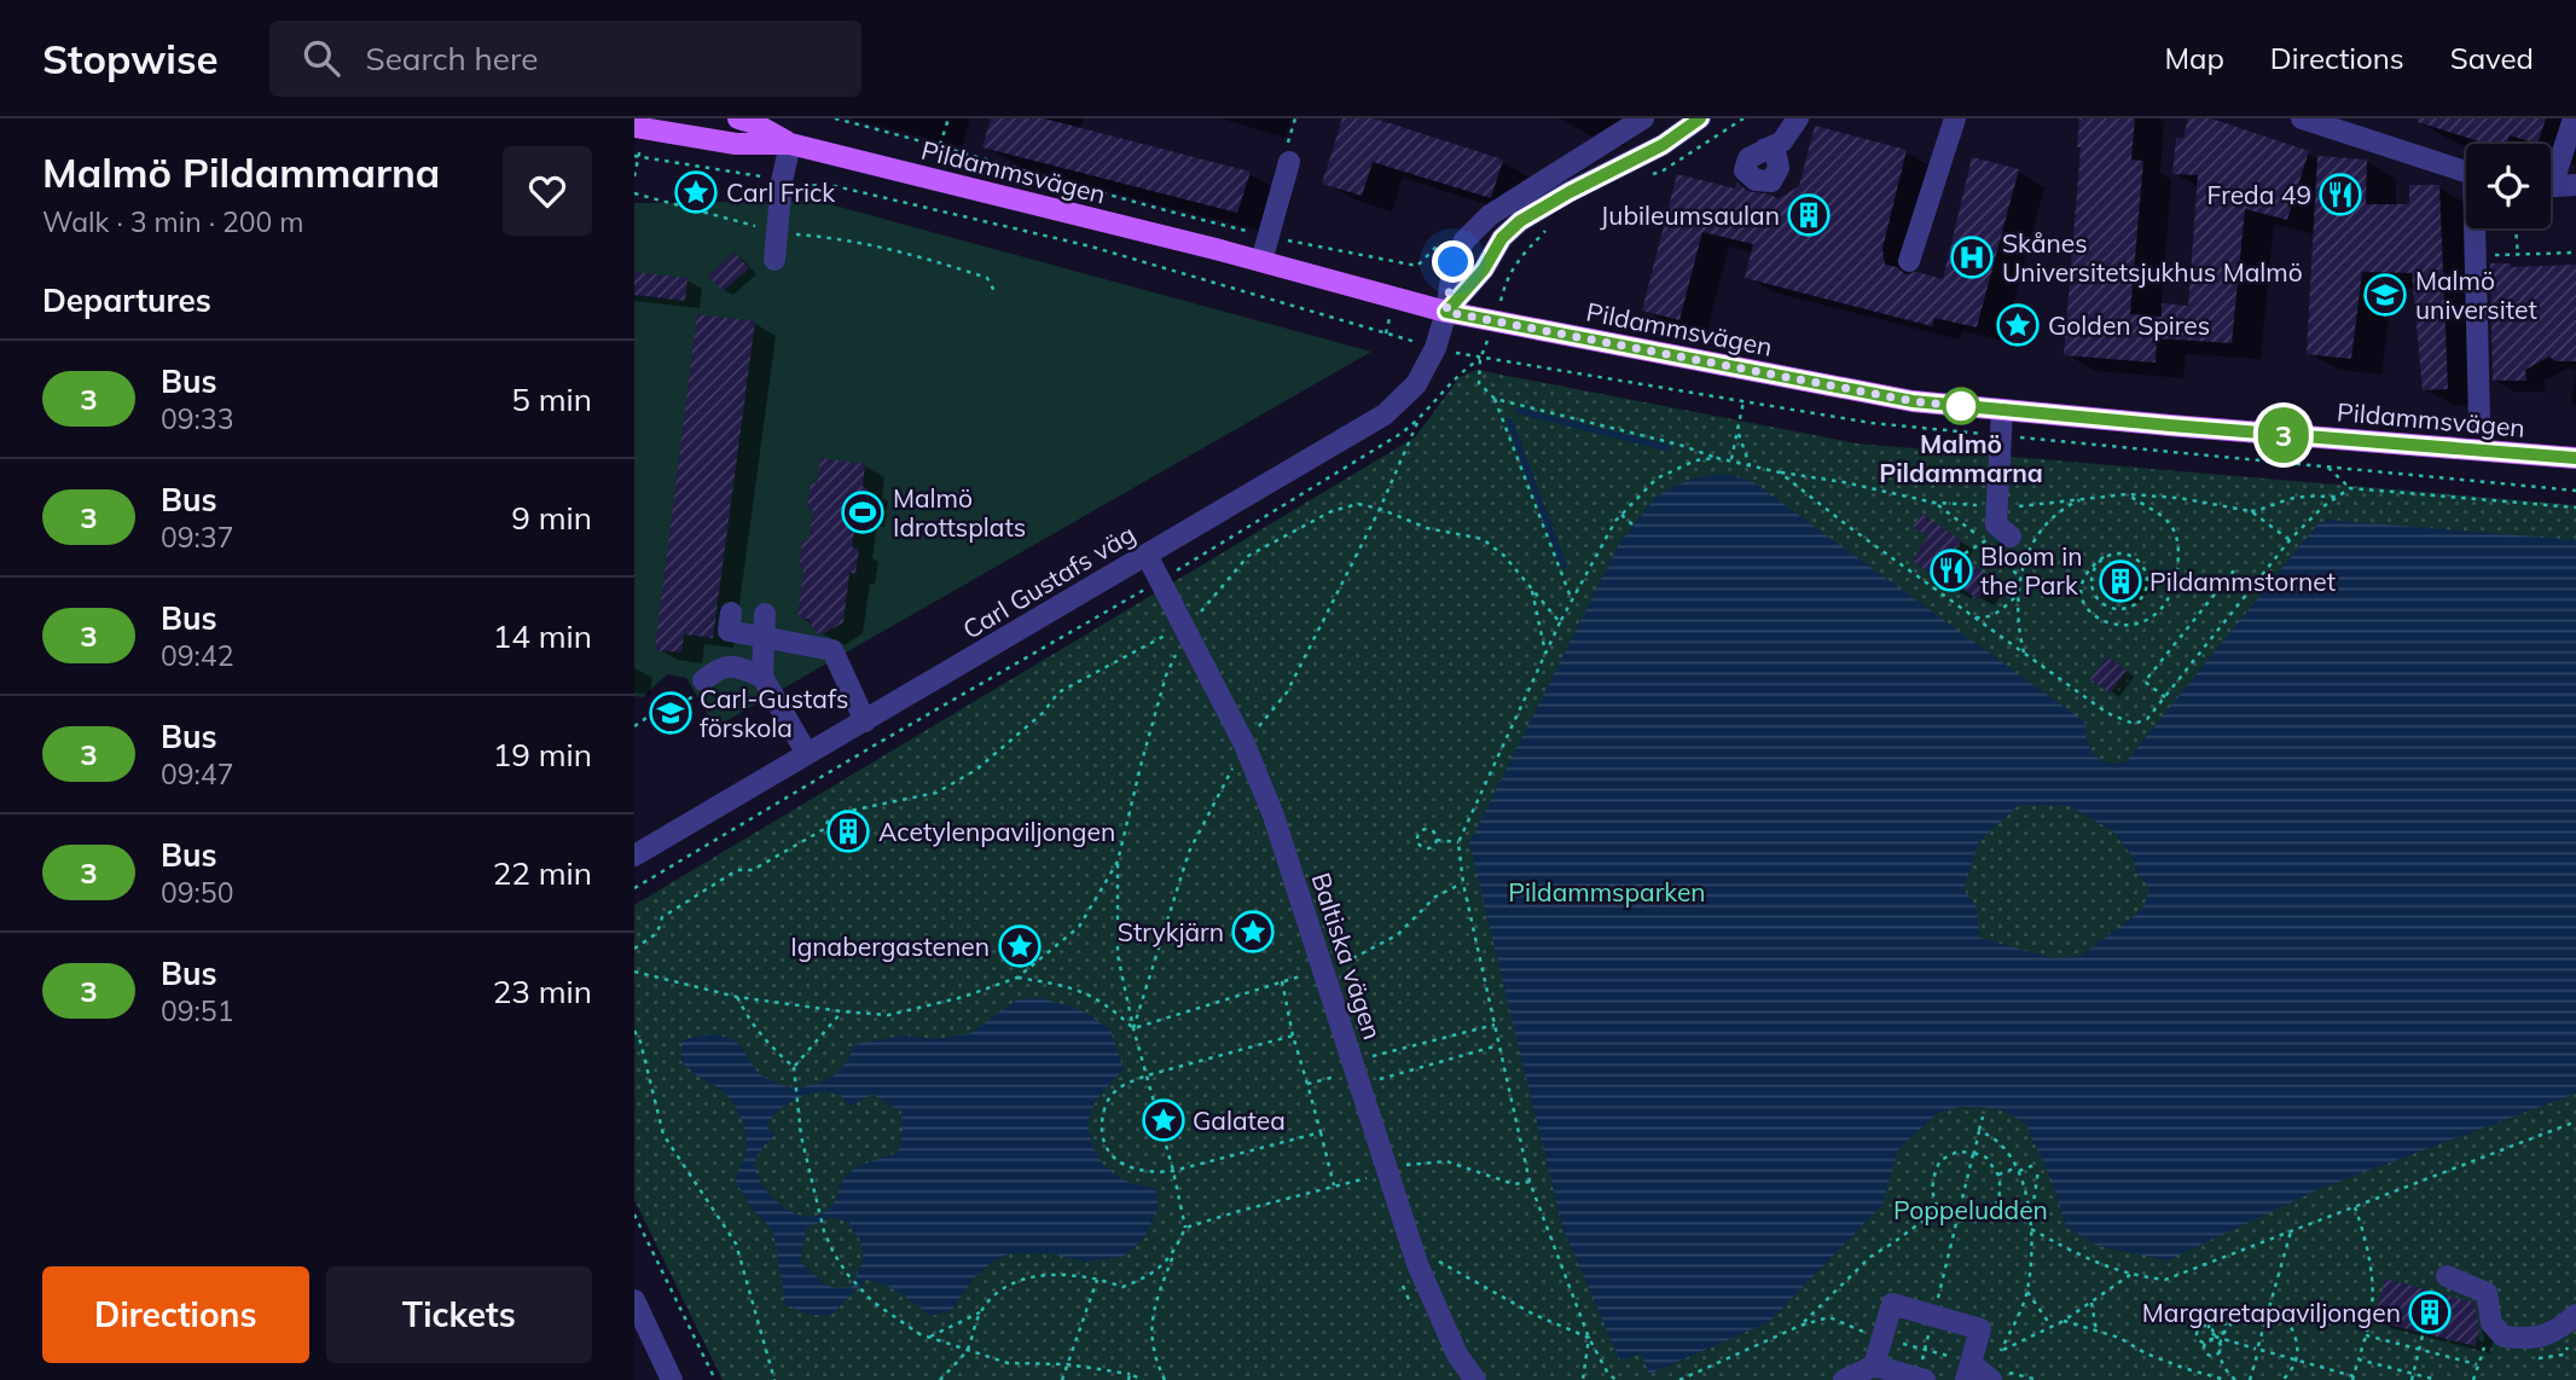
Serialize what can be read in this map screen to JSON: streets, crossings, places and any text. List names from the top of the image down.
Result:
{
  "streets": {
    "main road": ["Pildammsvägen"],
    "street": ["Carl Gustafs väg", "Baltiska vägen"]
  },
  "crossings": [
    ["Pildammsvägen", "Carl Gustafs väg"],
    ["Carl Gustafs väg", "Baltiska vägen"]
  ],
  "parks": ["Pildammsparken", "Poppeludden"],
  "places": {
    "place": [
      "Carl Frick",
      "Golden Spires",
      "Strykjärn",
      "Ignabergastenen",
      "Galatea"
    ],
    "restaurant": ["Freda 49", "Bloom in the Park"],
    "building": [
      "Jubileumsaulan",
      "Pildammstornet",
      "Acetylenpaviljongen",
      "Margaretapaviljongen"
    ],
    "hospital": ["Skånes Universitetsjukhus Malmö"],
    "school or university": ["Malmö universitet", "Carl-Gustafs förskola"],
    "other": ["Malmö Pildammarna"],
    "sports": ["Malmö Idrottsplats"]
  },
  "lines": ["bus line 3"],
  "page": {
    "header": "Stopwise",
    "search": "Search here",
    "nav": ["Map", "Directions", "Saved"],
    "heading": [
      ["Malmö Pildammarna", "Walk · 3 min · 200 m"],
      "Departures"
    ],
    "on_map": "3",
    "list": [
      {
        "mark": "3",
        "name": "Bus",
        "note": "09:33",
        "value": "5 min"
      },
      {
        "mark": "3",
        "name": "Bus",
        "note": "09:37",
        "value": "9 min"
      },
      {
        "mark": "3",
        "name": "Bus",
        "note": "09:42",
        "value": "14 min"
      },
      {
        "mark": "3",
        "name": "Bus",
        "note": "09:47",
        "value": "19 min"
      },
      {
        "mark": "3",
        "name": "Bus",
        "note": "09:50",
        "value": "22 min"
      },
      {
        "mark": "3",
        "name": "Bus",
        "note": "09:51",
        "value": "23 min"
      }
    ],
    "buttons": ["Directions", "Tickets"]
  }
}
